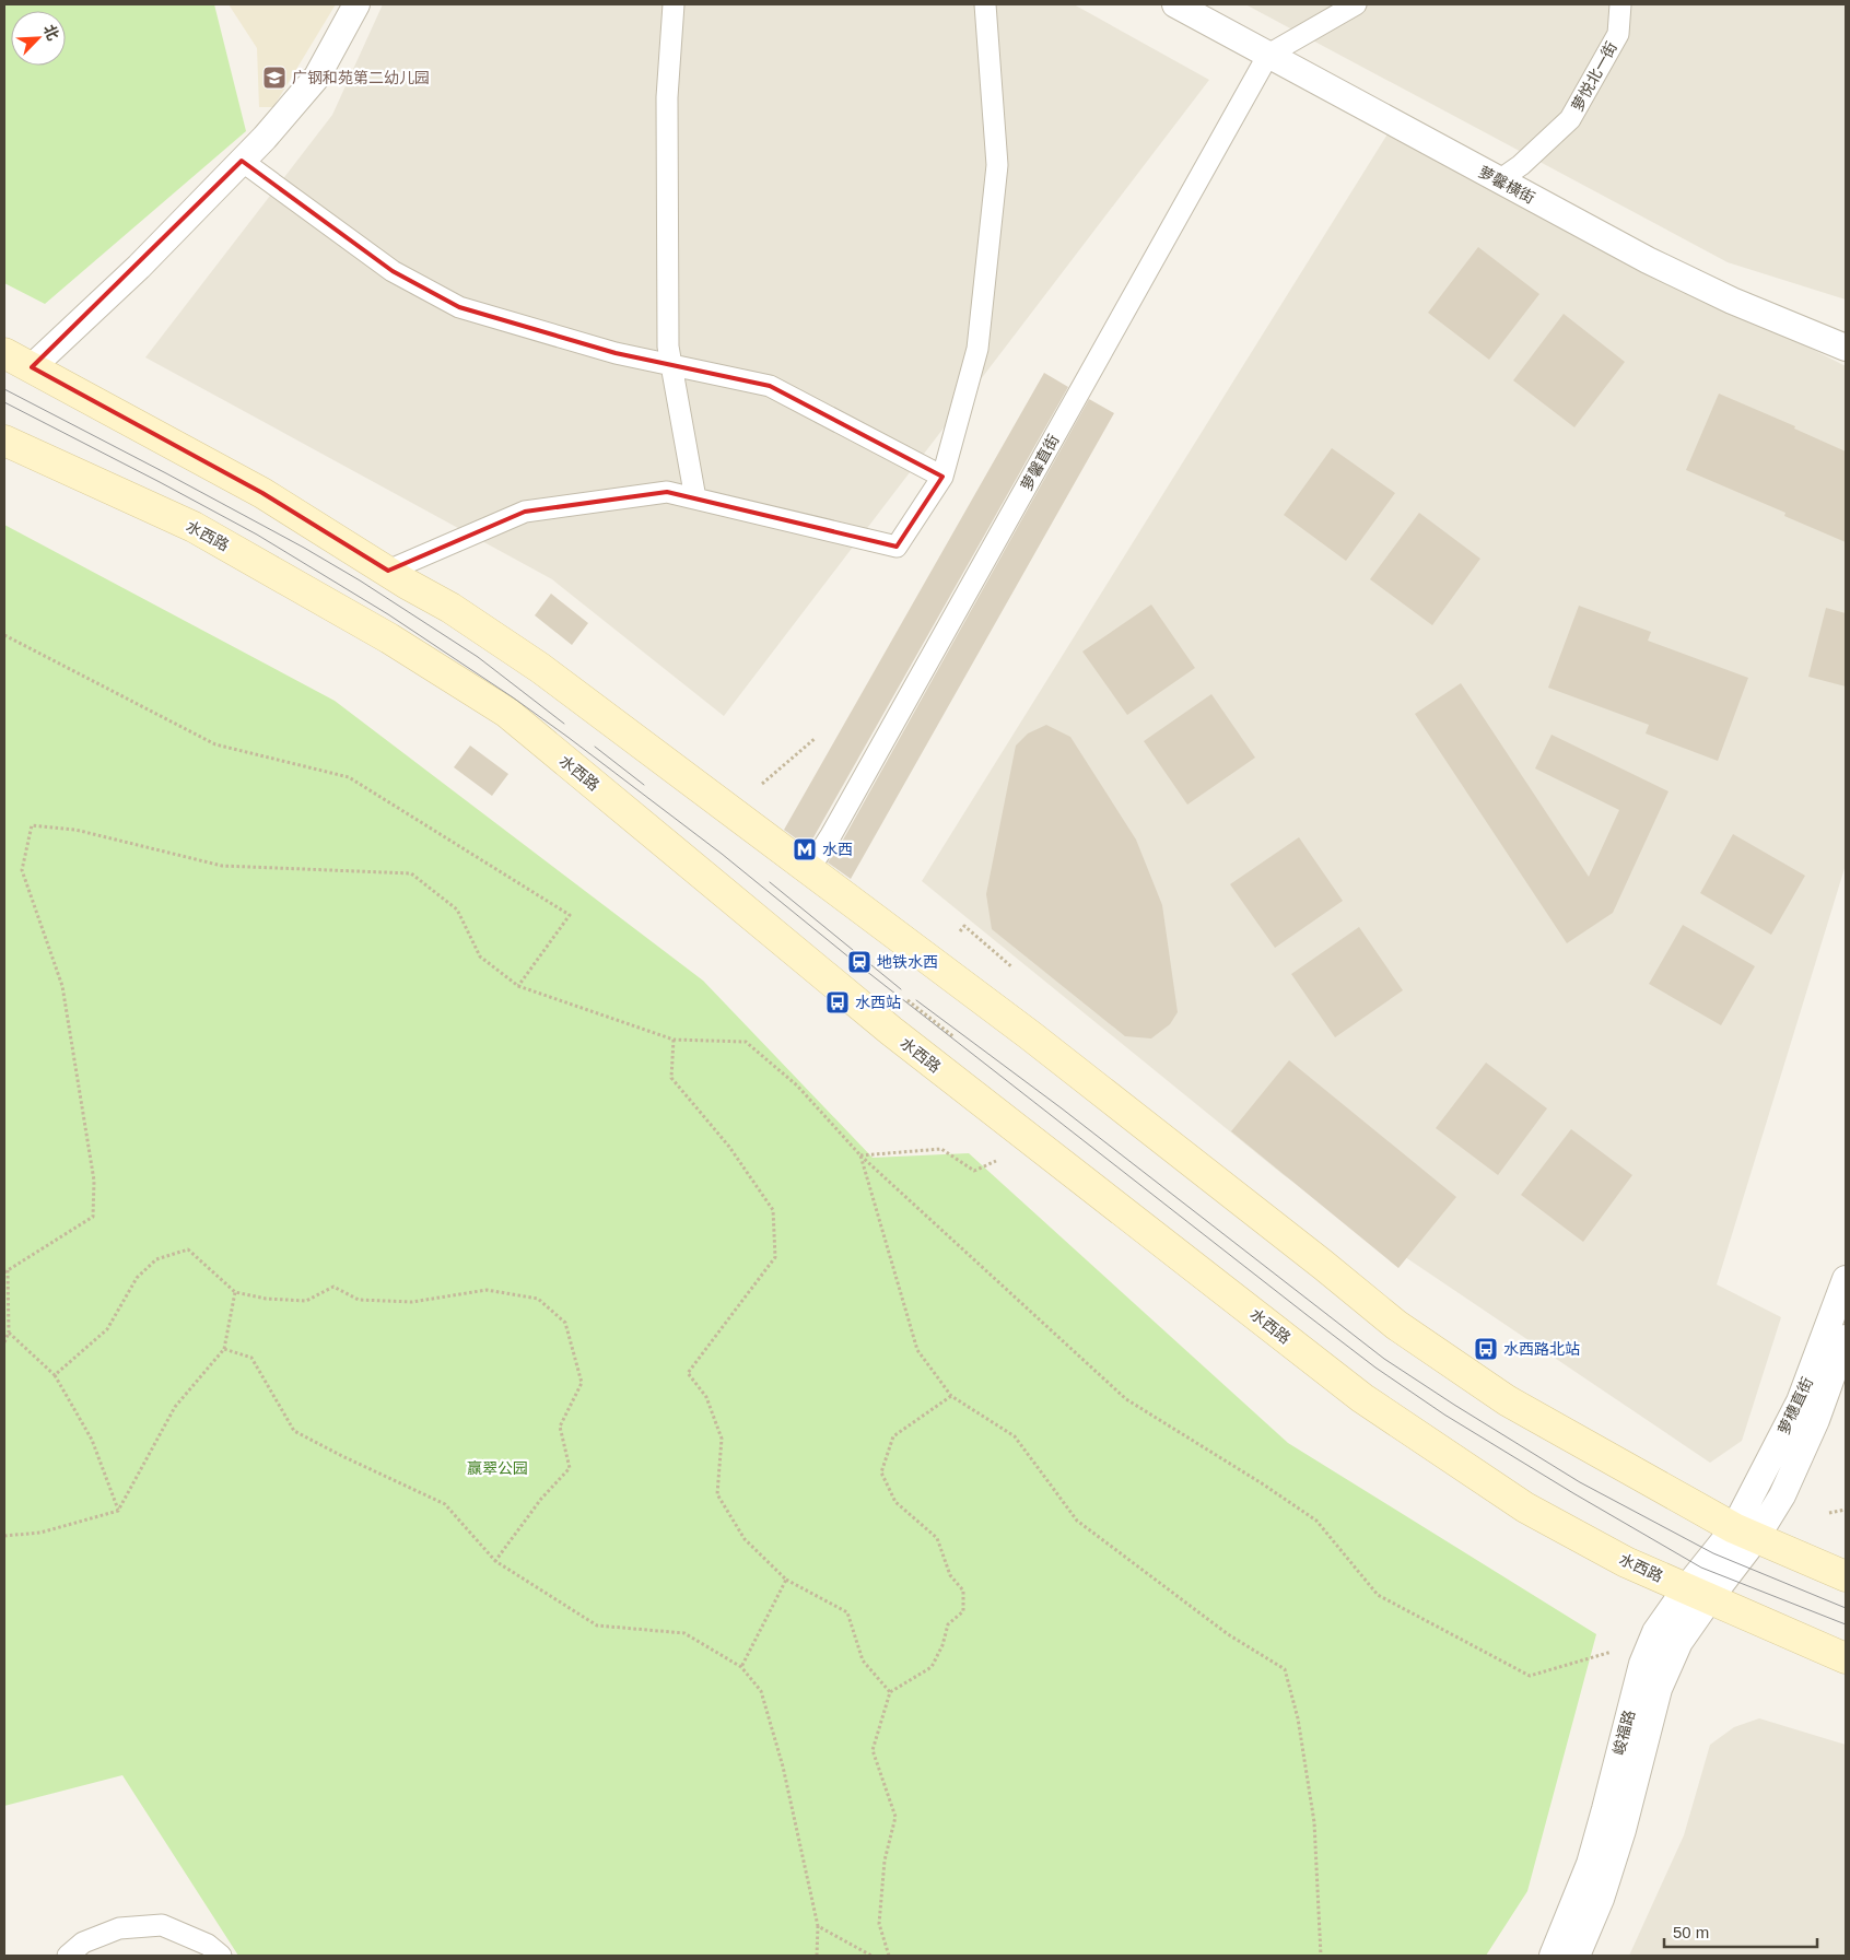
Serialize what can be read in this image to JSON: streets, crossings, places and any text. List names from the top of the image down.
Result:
{
  "streets": {
    "main road": ["水西路"],
    "street": [
      "萝悦北一街",
      "萝馨横街",
      "萝馨直街",
      "萝穗直街",
      "峻福路"
    ]
  },
  "crossings": [
    ["萝悦北一街", "萝馨横街"],
    ["萝馨横街", "萝馨直街"],
    ["水西路", "峻福路"],
    ["萝穗直街", "峻福路"]
  ],
  "parks": ["赢翠公园"],
  "places": {
    "school or university": ["广钢和苑第二幼儿园"],
    "metro station": ["水西"],
    "station": ["地铁水西"],
    "bus stop": ["水西站", "水西路北站"]
  },
  "scale_bar": "50 m",
  "north": "top right"
}
